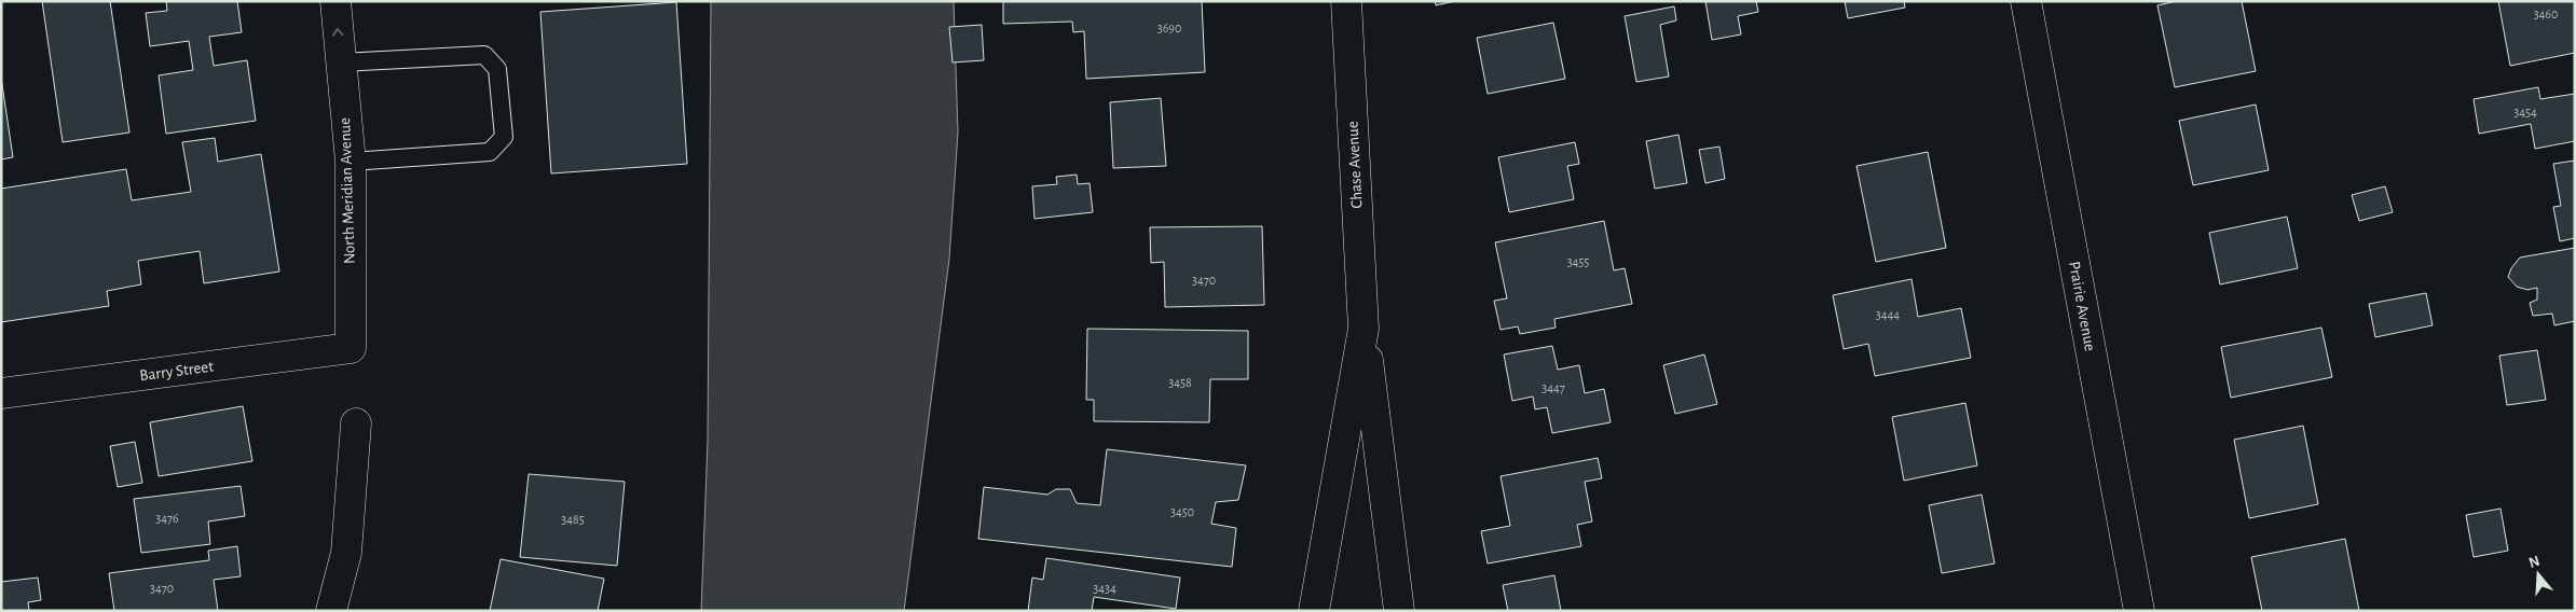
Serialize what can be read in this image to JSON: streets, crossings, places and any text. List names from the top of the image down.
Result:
{
  "streets": {
    "street": [
      "Chase Avenue",
      "North Meridian Avenue",
      "Prairie Avenue",
      "Barry Street"
    ]
  },
  "crossings": [
    ["North Meridian Avenue", "Barry Street"]
  ],
  "house_numbers": [
    "3460",
    "3690",
    "3454",
    "3455",
    "3470",
    "3444",
    "3458",
    "3447",
    "3450",
    "3476",
    "3485",
    "3470",
    "3434"
  ],
  "north": "top"
}
